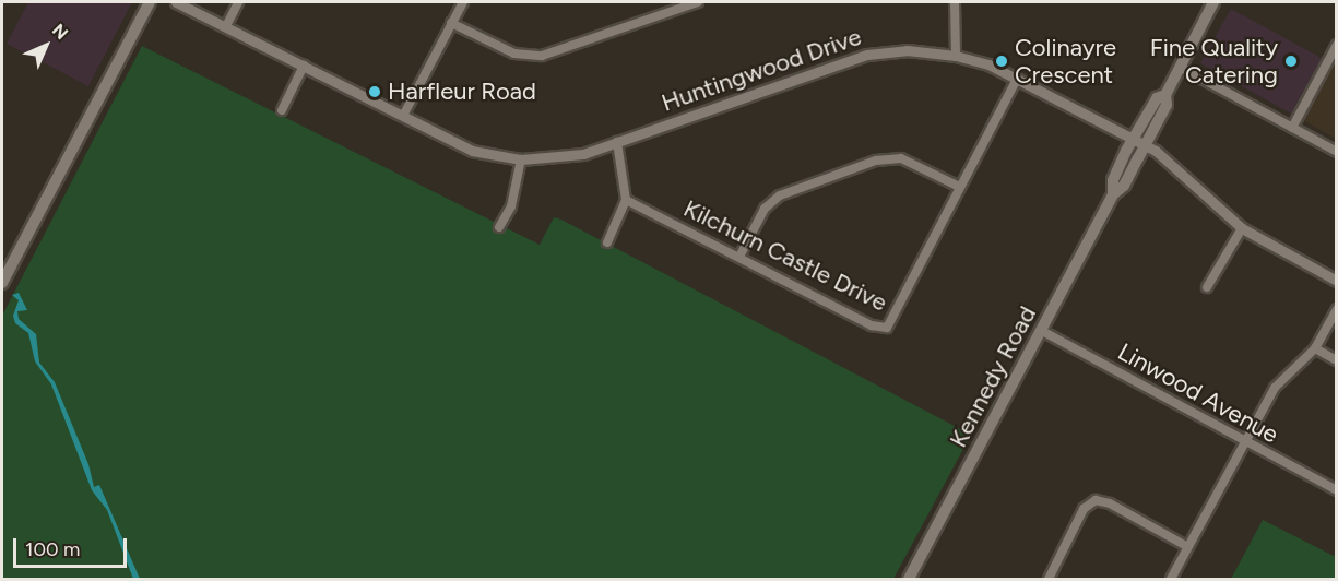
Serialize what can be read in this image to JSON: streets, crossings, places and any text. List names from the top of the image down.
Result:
{
  "streets": {
    "main road": ["Kennedy Road"],
    "street": ["Huntingwood Drive", "Kilchurn Castle Drive", "Linwood Avenue"]
  },
  "crossings": [
    ["Huntingwood Drive", "Kilchurn Castle Drive"],
    ["Huntingwood Drive", "Kennedy Road"],
    ["Kennedy Road", "Linwood Avenue"]
  ],
  "places": ["Colinayre Crescent", "Fine Quality Catering", "Harfleur Road"],
  "scale_bar": "100 m",
  "north": "top right"
}
